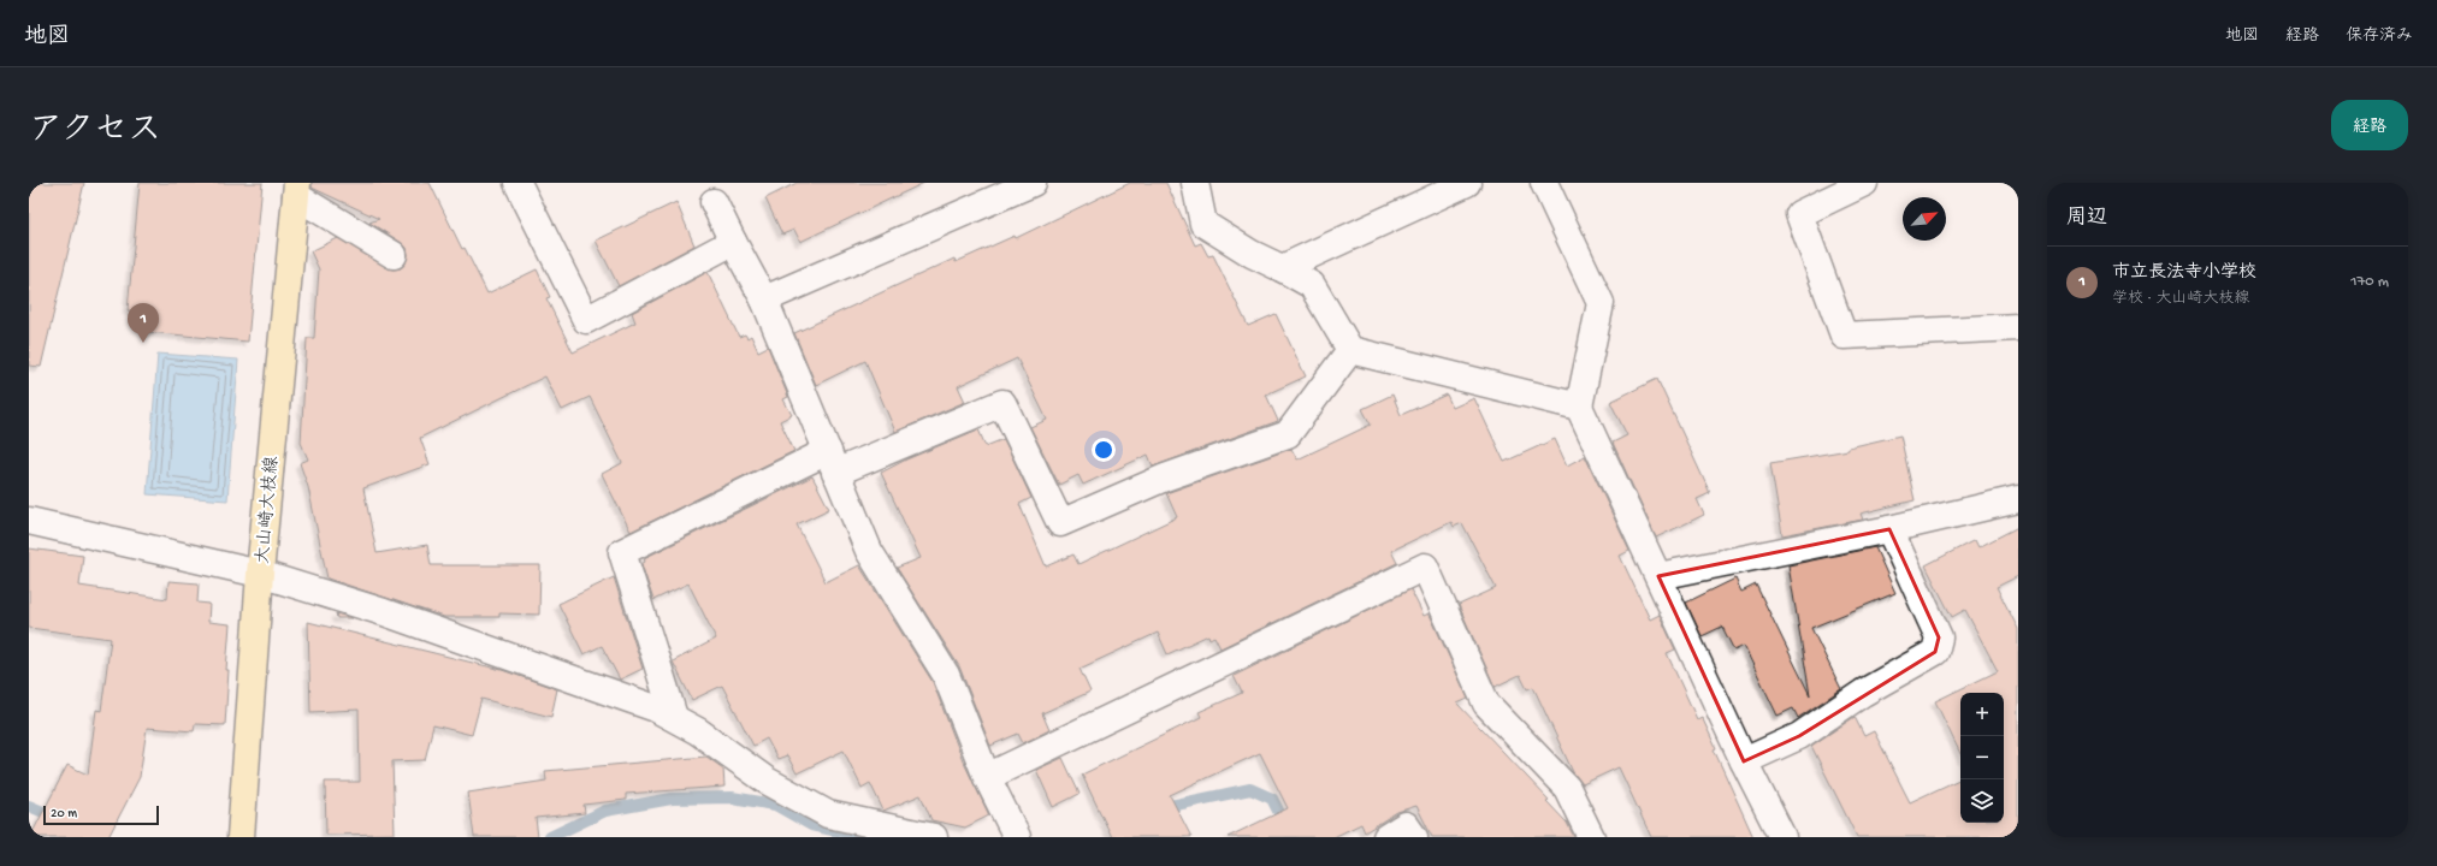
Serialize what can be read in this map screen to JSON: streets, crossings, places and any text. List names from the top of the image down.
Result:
{
  "streets": {
    "main road": ["大山崎大枝線"]
  },
  "scale_bar": "20 m",
  "north": "top right",
  "page": {
    "header": "地図",
    "nav": ["地図", "経路", "保存済み"],
    "title": "アクセス",
    "buttons": "経路",
    "heading": "周辺",
    "list": [
      {
        "mark": "1",
        "name": "市立長法寺小学校",
        "note": "学校 · 大山崎大枝線",
        "value": "170 m"
      }
    ],
    "pins": "1",
    "map_buttons": ["+", "−"],
    "scale": "20 m"
  }
}
